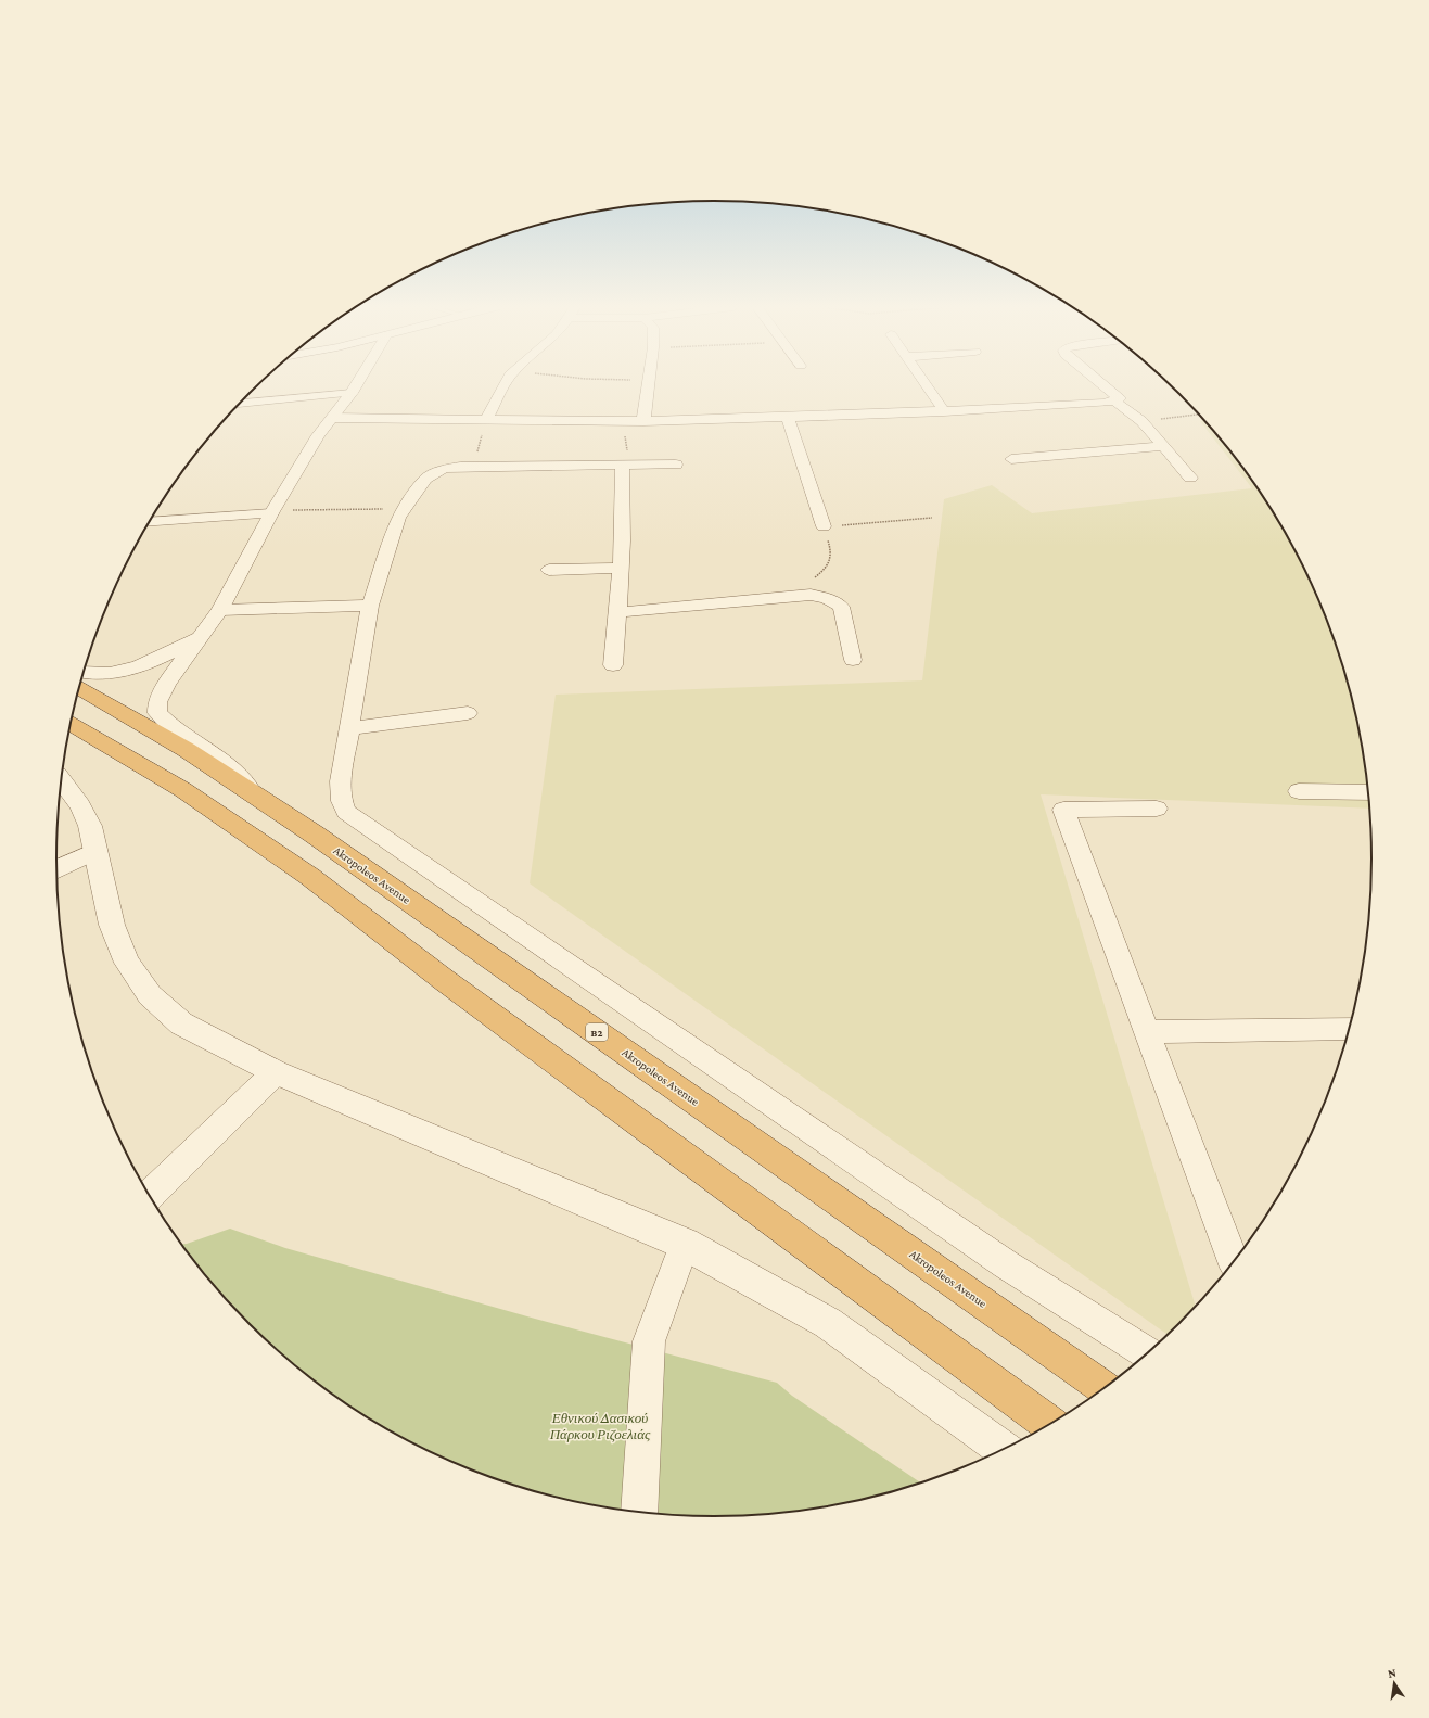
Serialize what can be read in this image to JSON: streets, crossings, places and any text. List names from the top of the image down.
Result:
{
  "streets": {
    "highway": ["Akropoleos Avenue", "B2"]
  },
  "parks": ["Εθνικού Δασικού Πάρκου Ριζοελιάς"],
  "north": "top"
}
